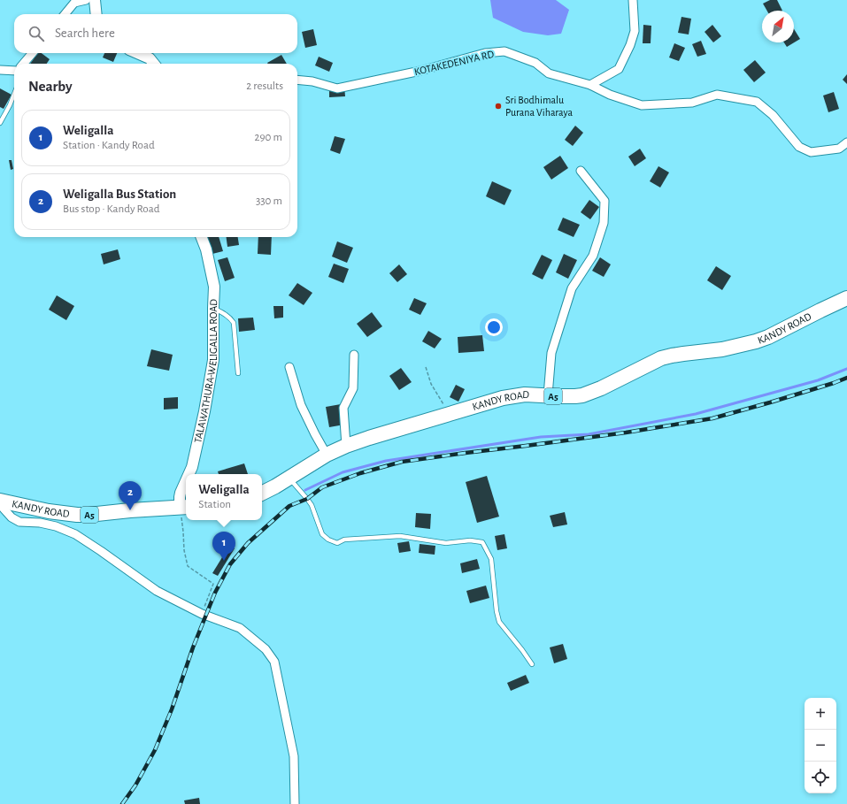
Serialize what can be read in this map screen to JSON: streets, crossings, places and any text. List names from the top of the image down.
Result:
{
  "streets": {
    "highway": ["KANDY ROAD", "A5"],
    "street": ["KOTAKEDENIYA RD", "TALAWATHURA-WELIGALLA ROAD"]
  },
  "crossings": [
    ["KANDY ROAD", "TALAWATHURA-WELIGALLA ROAD"]
  ],
  "places": ["Sri Bodhimalu Purana Viharaya"],
  "north": "top right",
  "page": {
    "search": "Search here",
    "heading": ["Nearby", "2 results"],
    "list": [
      {
        "mark": "1",
        "name": "Weligalla",
        "note": "Station · Kandy Road",
        "value": "290 m"
      },
      {
        "mark": "2",
        "name": "Weligalla Bus Station",
        "note": "Bus stop · Kandy Road",
        "value": "330 m"
      }
    ],
    "popup": ["Weligalla", "Station"],
    "pins": ["2", "1"],
    "map_buttons": ["+", "−"]
  }
}
